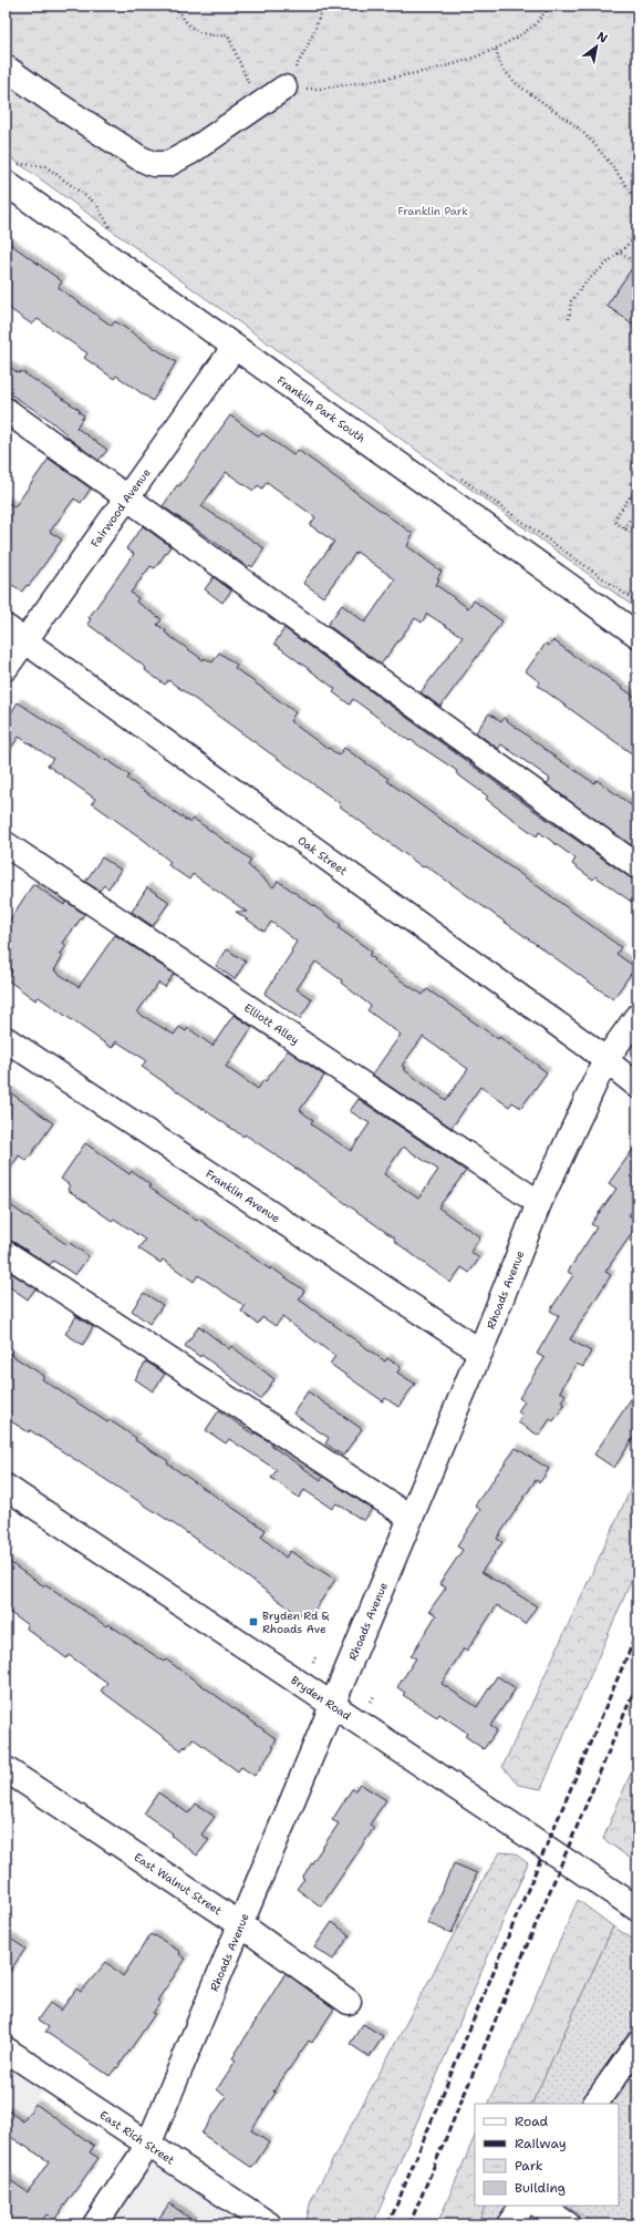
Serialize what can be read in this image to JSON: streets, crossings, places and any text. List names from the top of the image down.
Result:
{
  "streets": {
    "street": [
      "Franklin Park South",
      "Fairwood Avenue",
      "Oak Street",
      "Elliott Alley",
      "Franklin Avenue",
      "Rhoads Avenue",
      "Bryden Road",
      "East Walnut Street",
      "East Rich Street"
    ]
  },
  "crossings": [
    ["Franklin Park South", "Fairwood Avenue"],
    ["Fairwood Avenue", "Oak Street"],
    ["Oak Street", "Rhoads Avenue"],
    ["Elliott Alley", "Rhoads Avenue"],
    ["Franklin Avenue", "Rhoads Avenue"],
    ["Rhoads Avenue", "Bryden Road"],
    ["Rhoads Avenue", "East Walnut Street"],
    ["Rhoads Avenue", "East Rich Street"]
  ],
  "parks": ["Franklin Park"],
  "places": {
    "transit": ["Bryden Rd & Rhoads Ave"]
  },
  "legend": [
    "Road",
    "Railway",
    "Park",
    "Building"
  ],
  "north": "top right"
}
